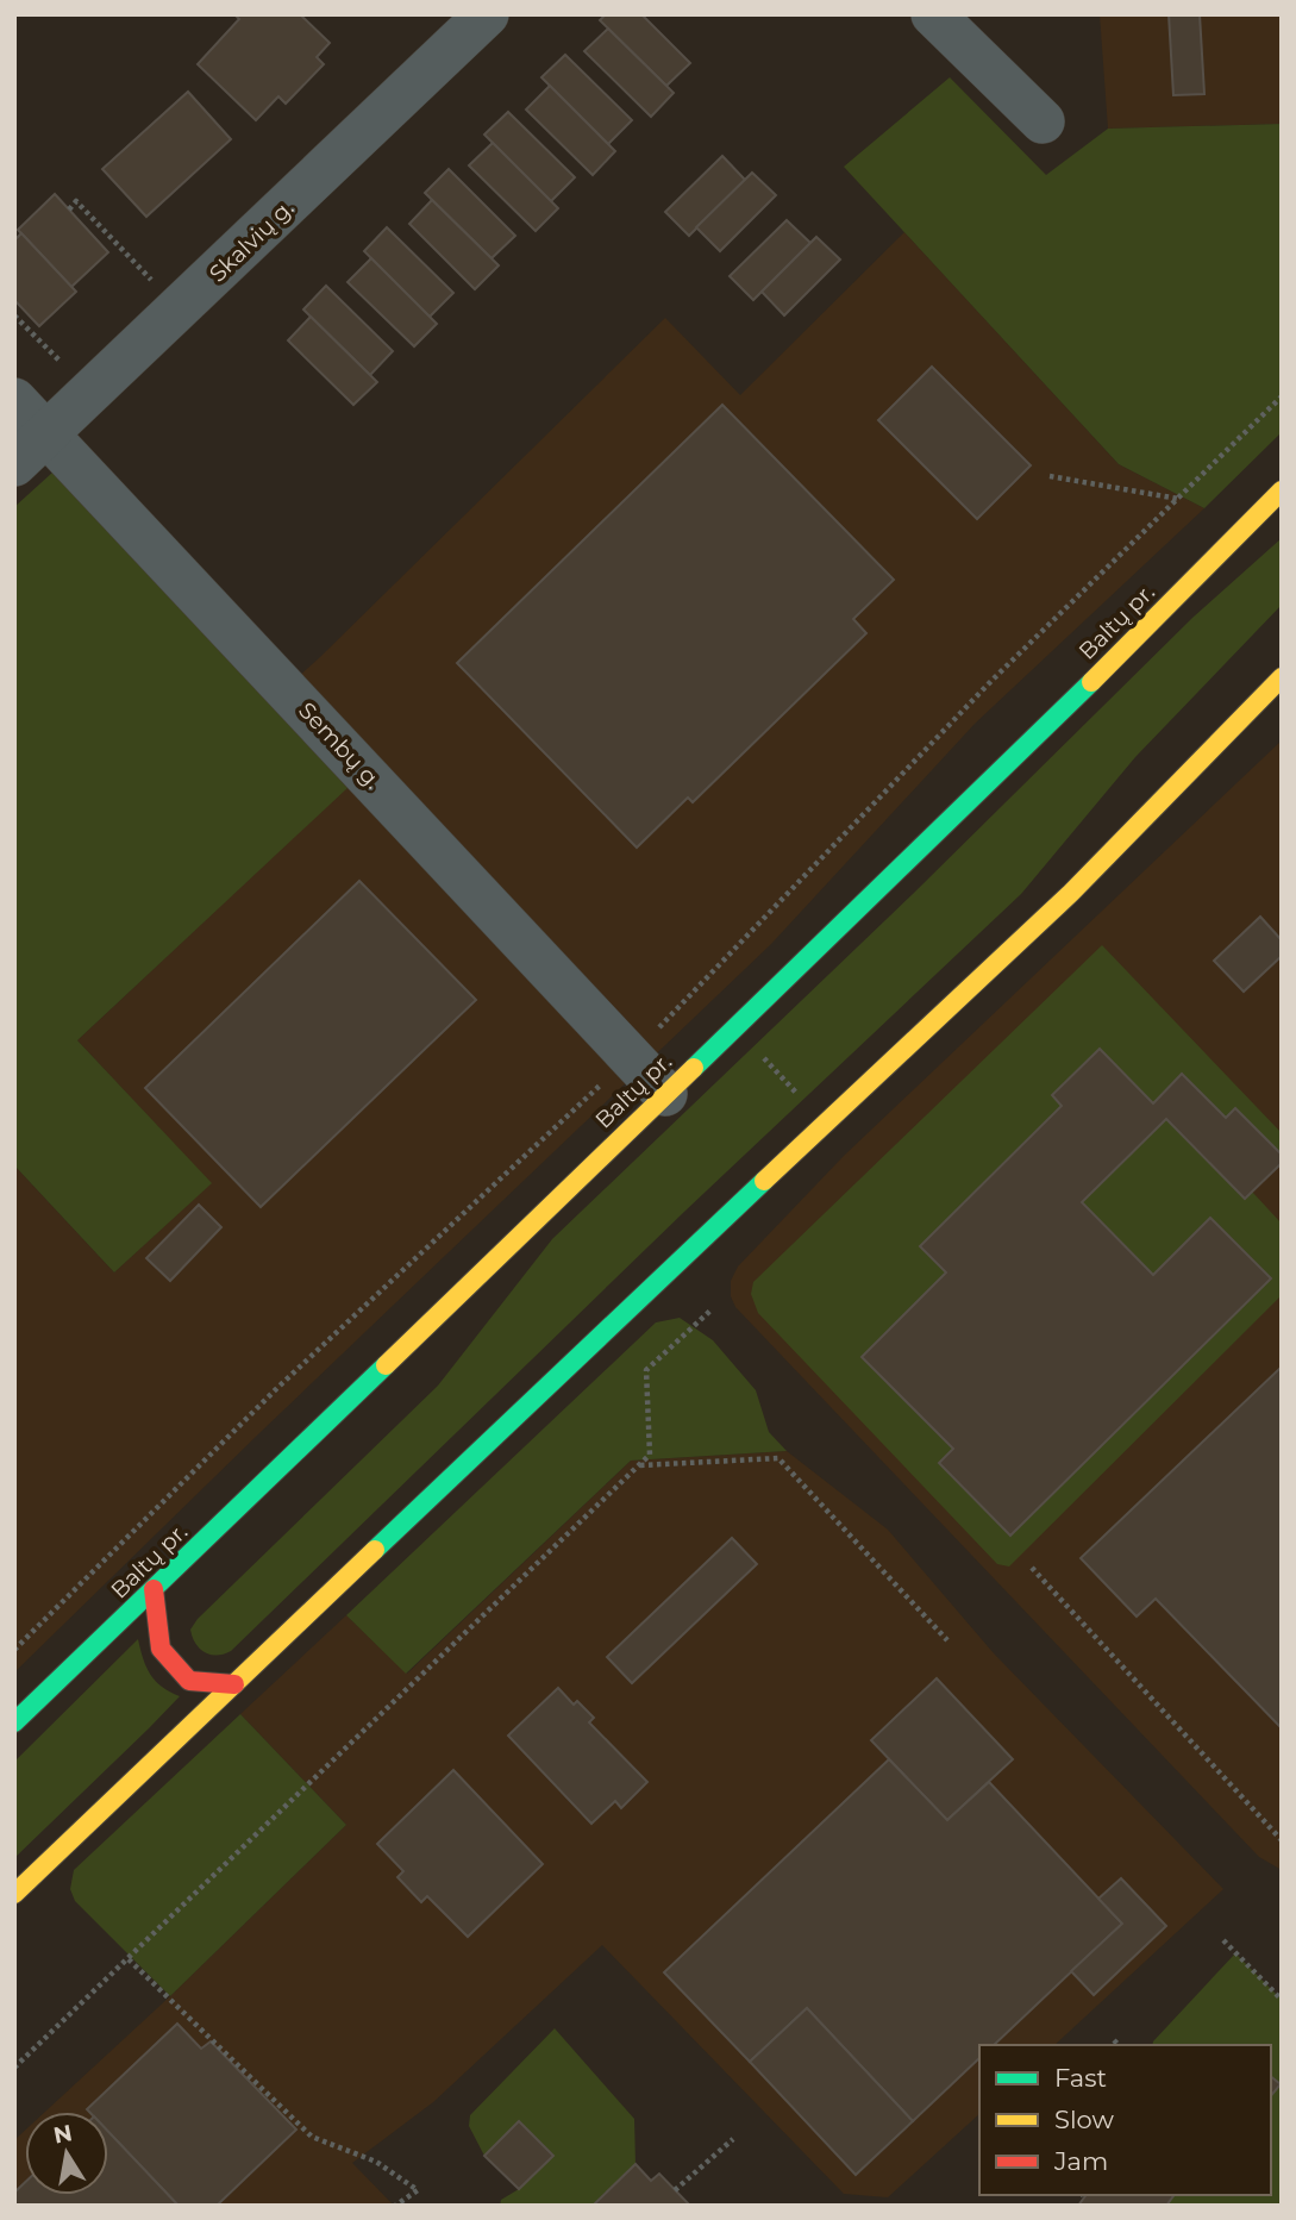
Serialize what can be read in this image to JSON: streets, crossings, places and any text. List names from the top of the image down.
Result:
{
  "streets": {
    "main road": ["Baltų pr."],
    "street": ["Skalvių g.", "Sembų g."]
  },
  "crossings": [
    ["Skalvių g.", "Sembų g."],
    ["Baltų pr.", "Sembų g."]
  ],
  "legend": ["Fast", "Slow", "Jam"],
  "north": "top"
}
